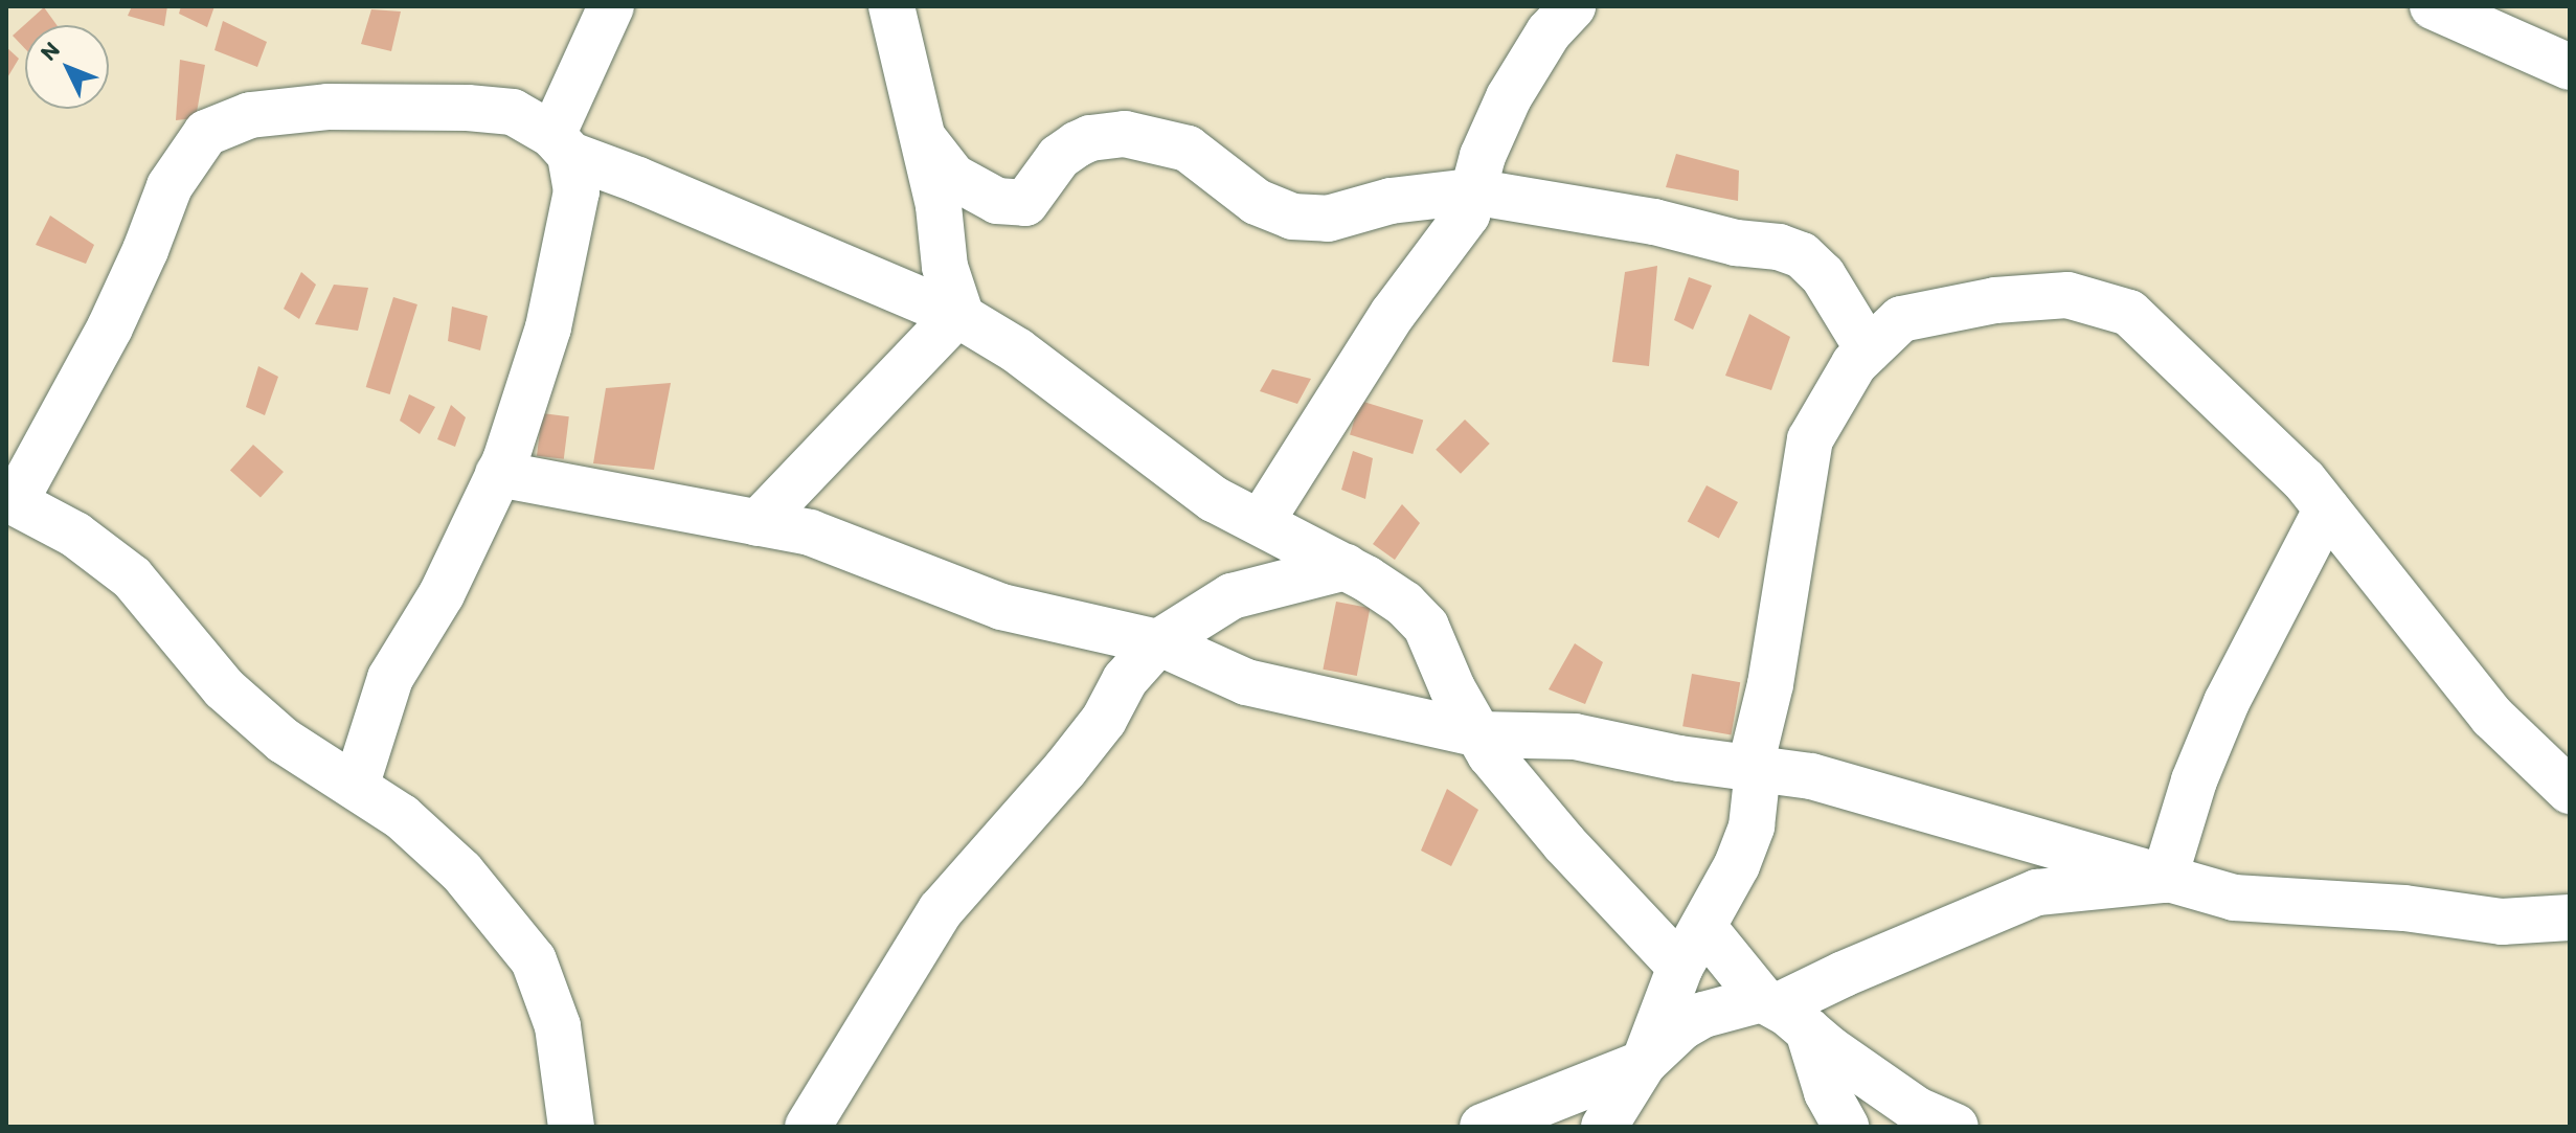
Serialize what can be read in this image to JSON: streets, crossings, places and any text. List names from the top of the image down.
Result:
{
  "north": "top left"
}
